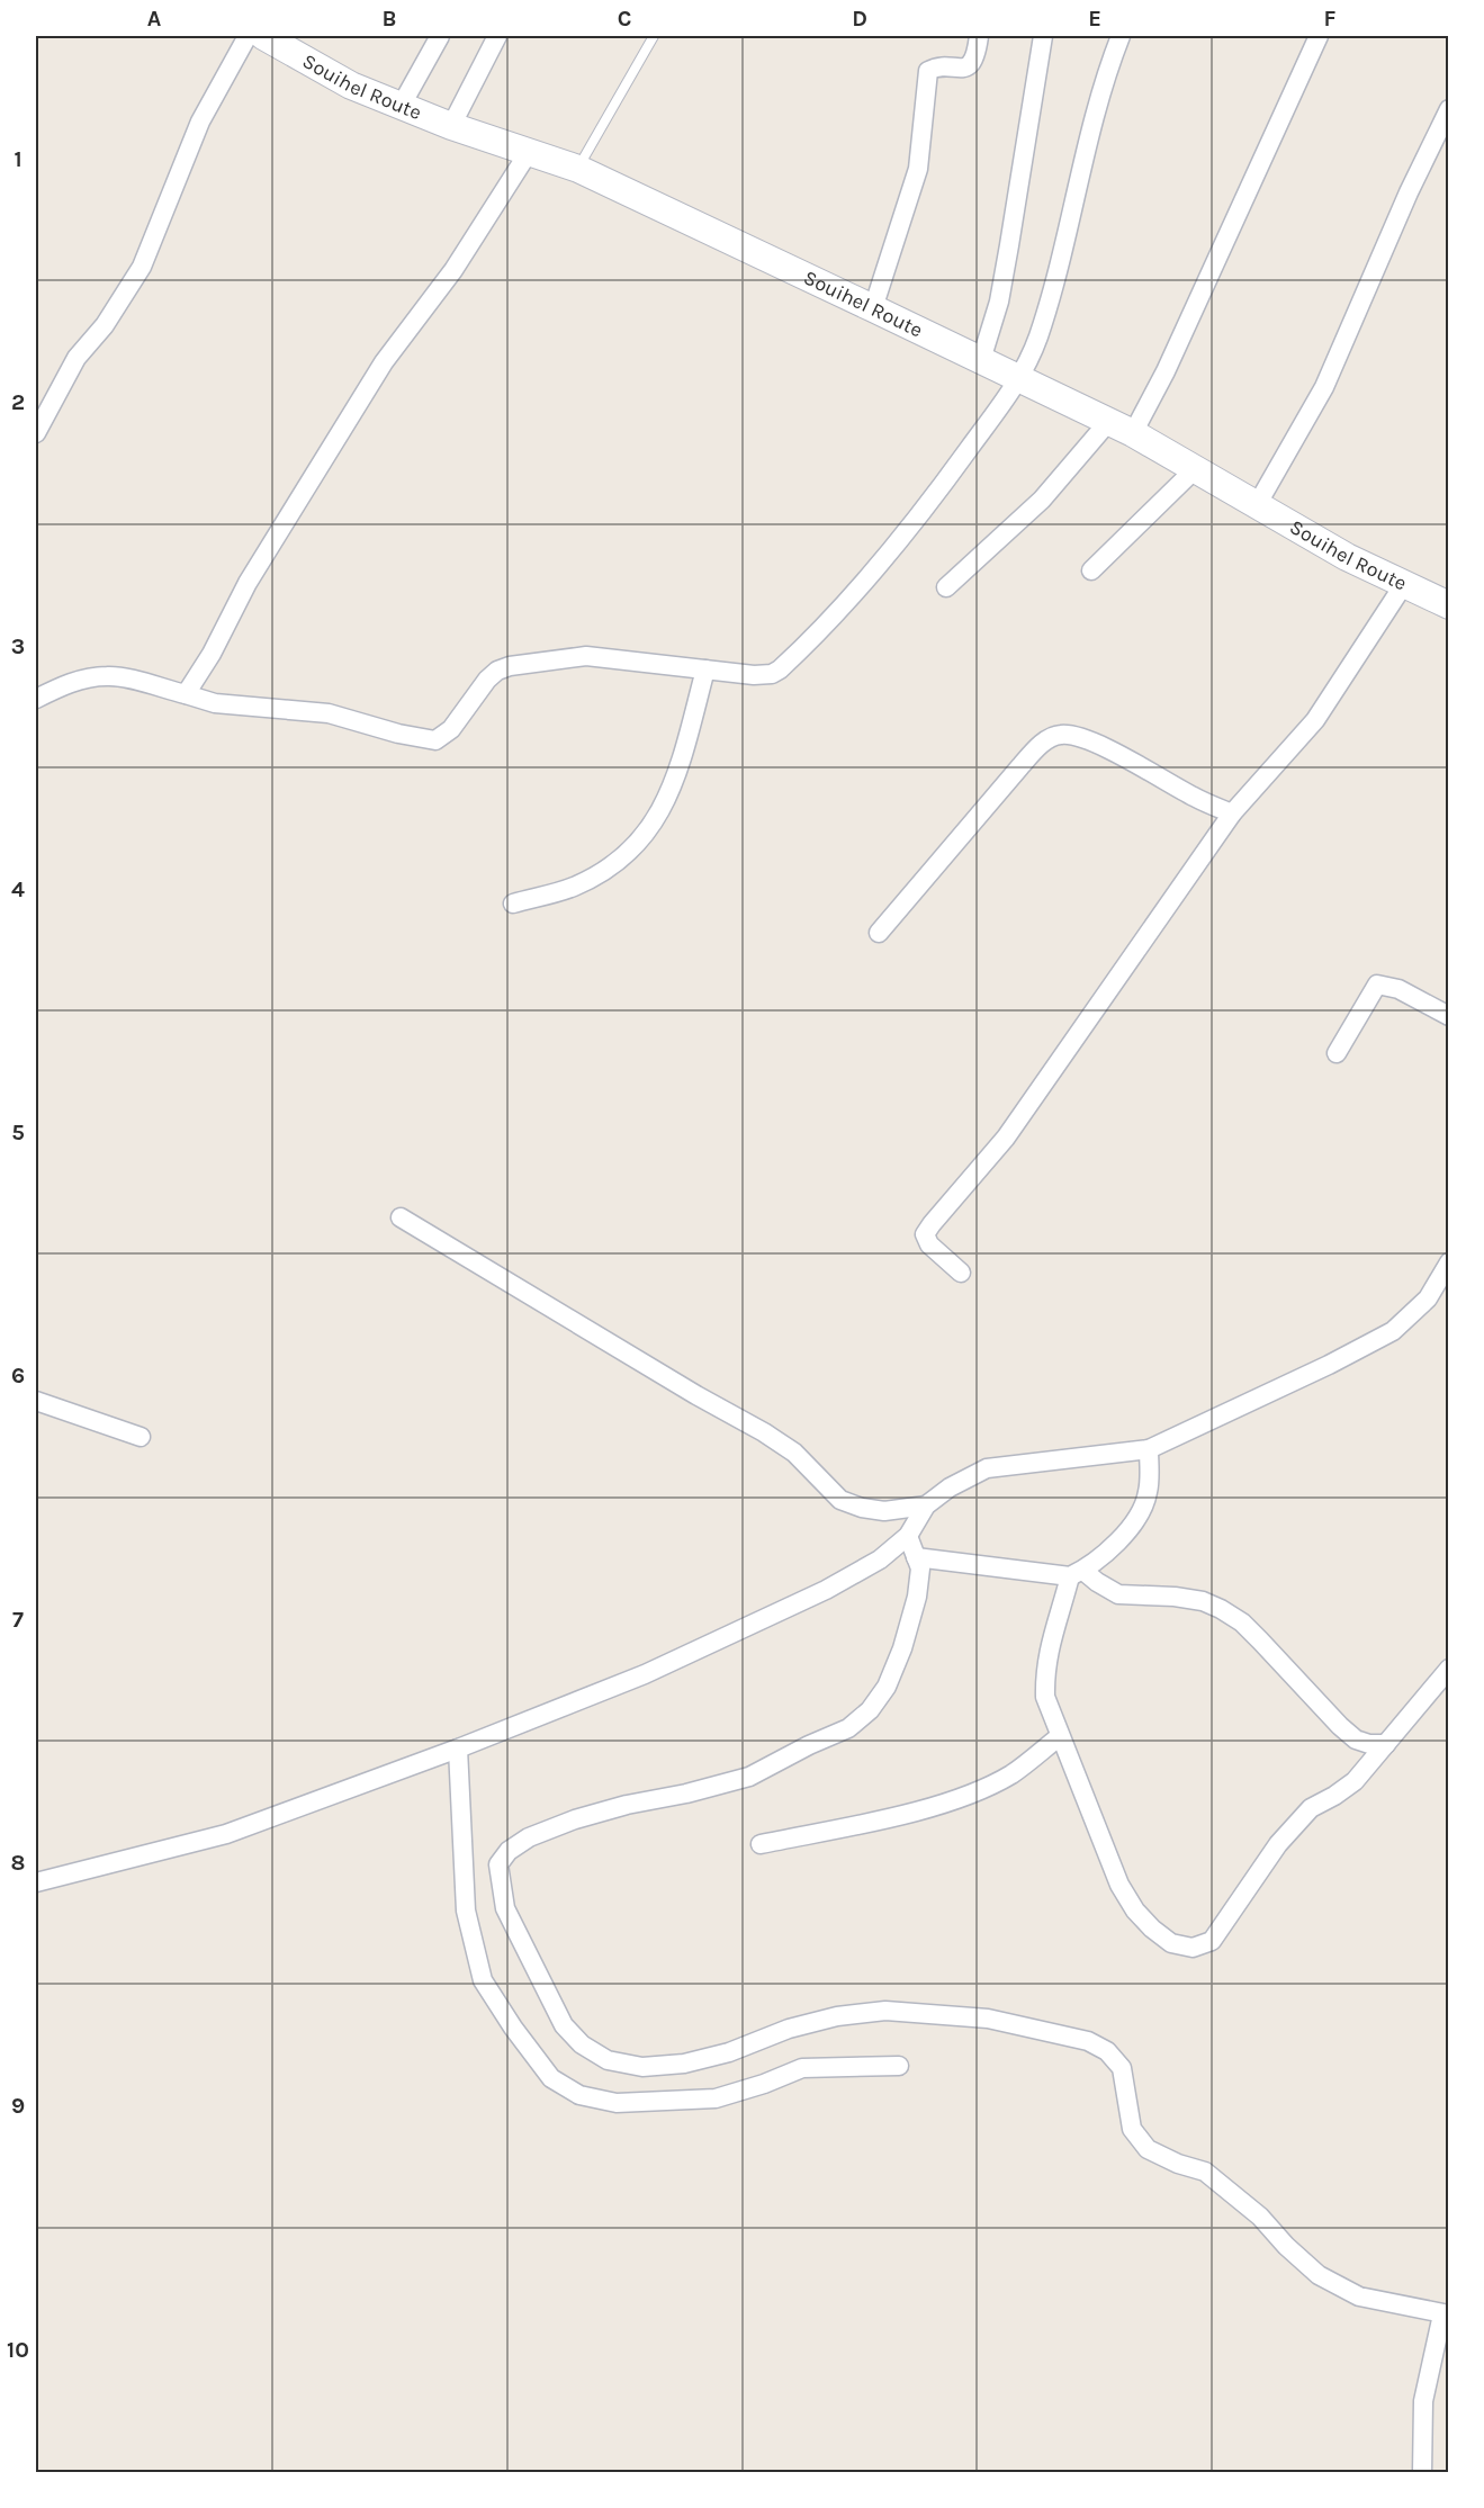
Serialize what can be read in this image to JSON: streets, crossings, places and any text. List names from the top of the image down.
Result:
{
  "streets": {
    "main road": ["Souihel Route"]
  },
  "grid": {
    "columns": [
      "A",
      "B",
      "C",
      "D",
      "E",
      "F"
    ],
    "rows": [
      "1",
      "2",
      "3",
      "4",
      "5",
      "6",
      "7",
      "8",
      "9",
      "10"
    ]
  }
}
